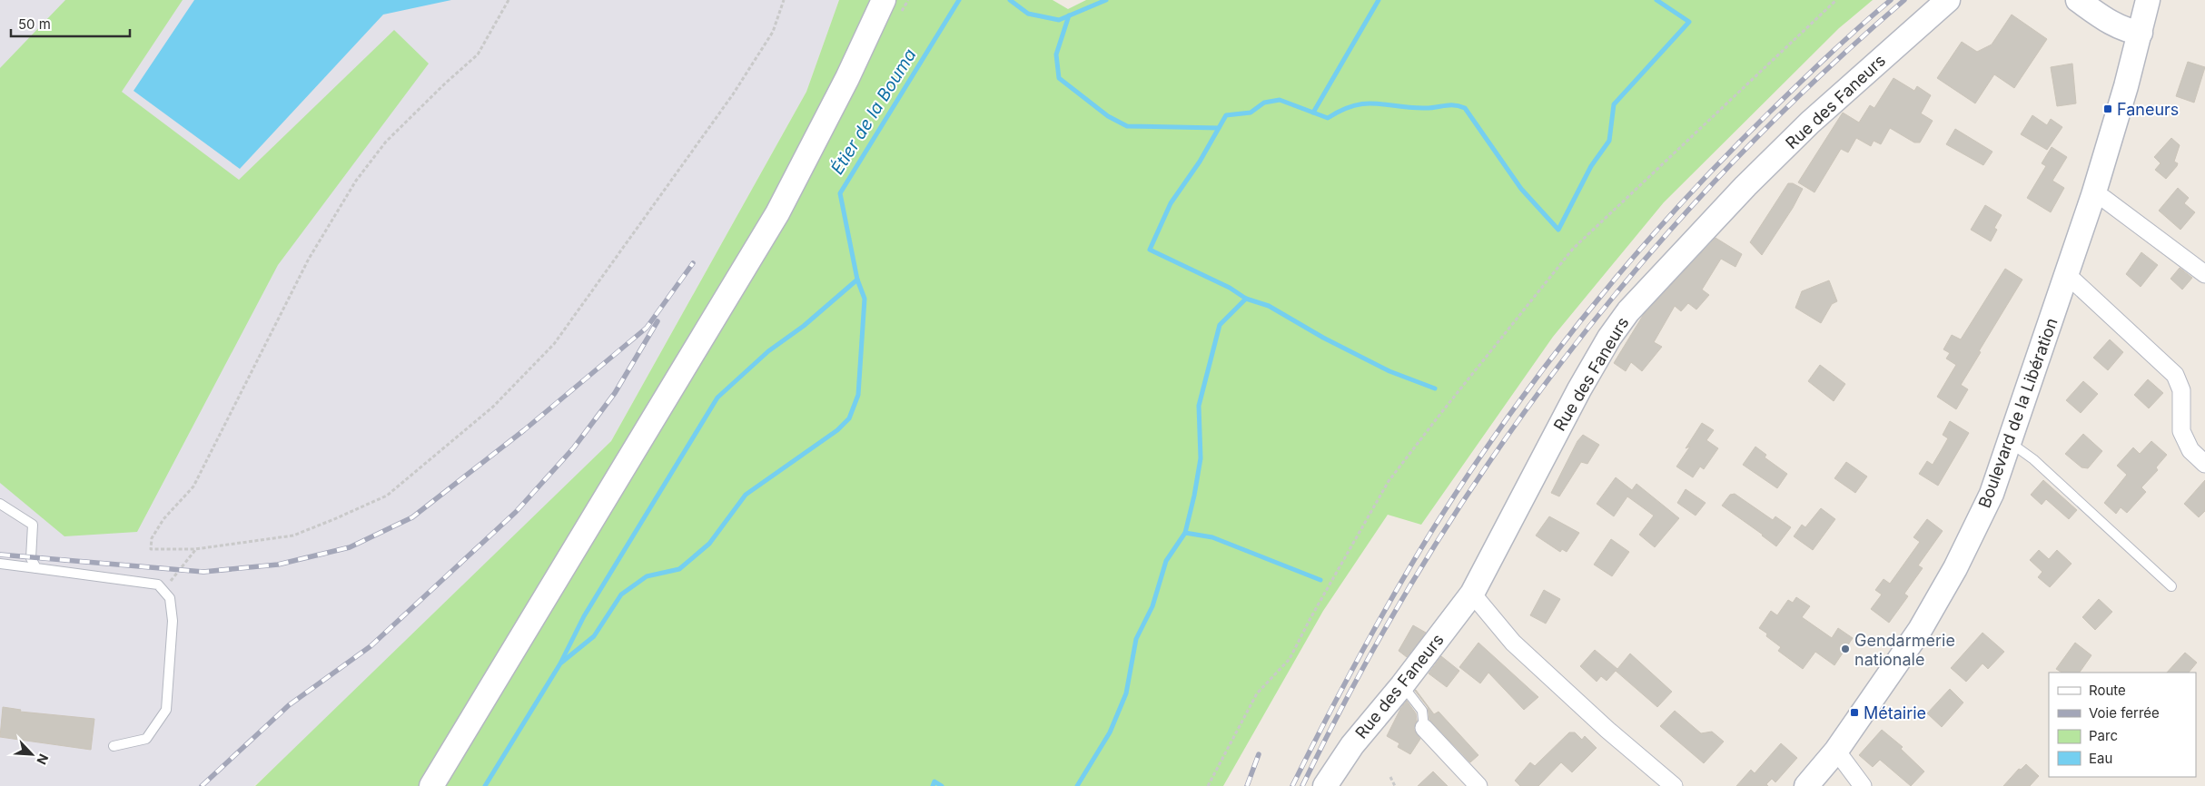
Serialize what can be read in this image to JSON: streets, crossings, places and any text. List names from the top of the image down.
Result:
{
  "streets": {
    "street": ["Rue des Faneurs", "Boulevard de la Libération"]
  },
  "water": ["Étier de la Bouma"],
  "places": {
    "transit": ["Faneurs", "Métairie"],
    "other": ["Gendarmerie nationale"]
  },
  "legend": [
    "Route",
    "Voie ferrée",
    "Parc",
    "Eau"
  ],
  "scale_bar": "50 m",
  "north": "bottom right"
}
